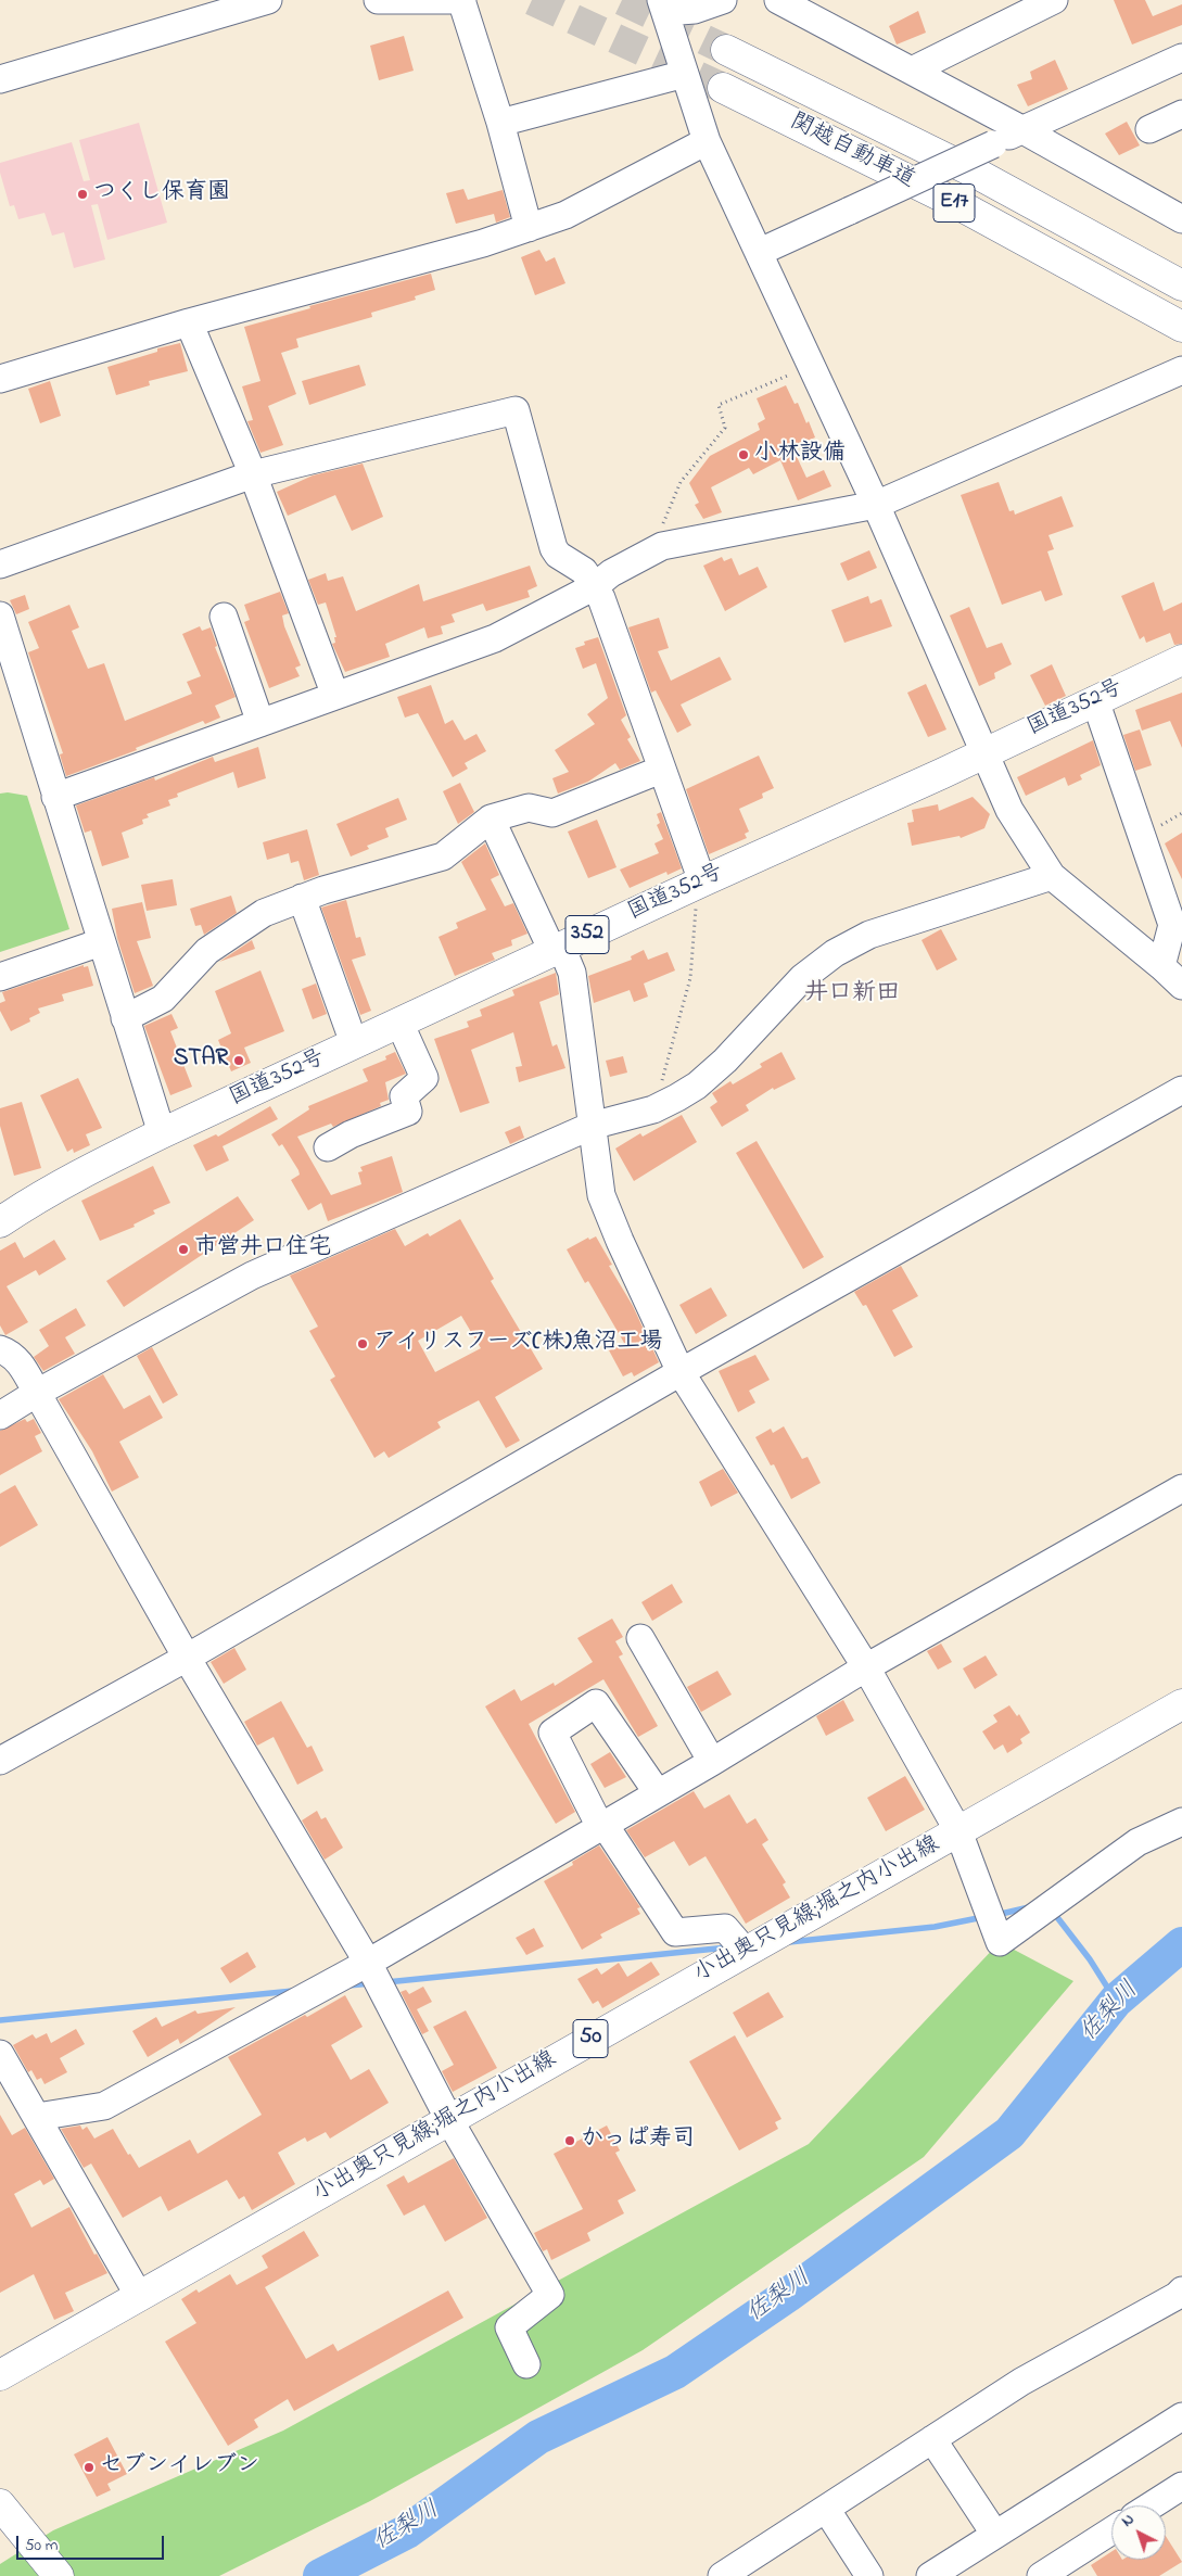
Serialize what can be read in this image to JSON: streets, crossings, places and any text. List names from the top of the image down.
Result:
{
  "streets": {
    "main road": [
      "関越自動車道",
      "E17",
      "国道352号",
      "352",
      "小出奥只見線;堀之内小出線",
      "50"
    ]
  },
  "districts": ["井口新田"],
  "water": ["佐梨川"],
  "places": [
    "つくし保育園",
    "小林設備",
    "STAR",
    "市営井口住宅",
    "アイリスフーズ(株)魚沼工場",
    "かっぱ寿司",
    "セブンイレブン"
  ],
  "scale_bar": "50 m",
  "north": "top left"
}
